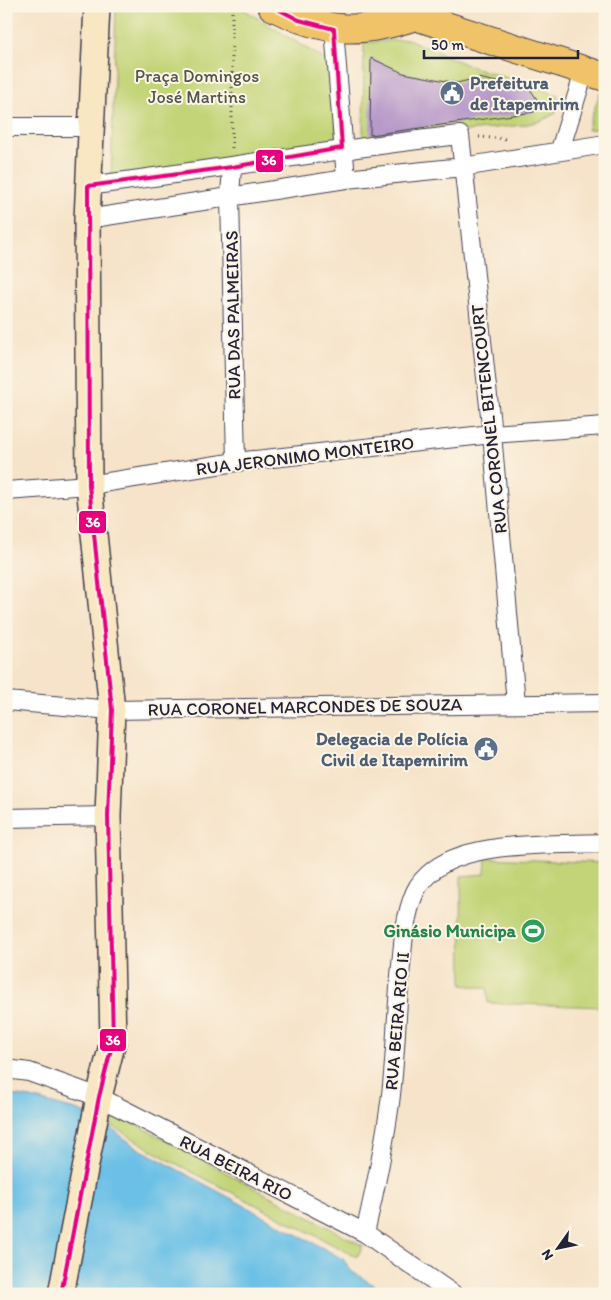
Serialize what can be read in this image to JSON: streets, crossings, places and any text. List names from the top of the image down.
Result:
{
  "streets": {
    "street": [
      "RUA DAS PALMEIRAS",
      "RUA CORONEL BITENCOURT",
      "RUA JERONIMO MONTEIRO",
      "RUA CORONEL MARCONDES DE SOUZA",
      "RUA BEIRA RIO II",
      "RUA BEIRA RIO"
    ]
  },
  "crossings": [
    ["RUA DAS PALMEIRAS", "RUA JERONIMO MONTEIRO"],
    ["RUA CORONEL BITENCOURT", "RUA JERONIMO MONTEIRO"],
    ["RUA CORONEL BITENCOURT", "RUA CORONEL MARCONDES DE SOUZA"],
    ["RUA BEIRA RIO II", "RUA BEIRA RIO"]
  ],
  "parks": ["Praça Domingos José Martins"],
  "places": {
    "public building": ["Prefeitura de Itapemirim", "Delegacia de Polícia Civil de Itapemirim"],
    "sports": ["Ginásio Municipa"]
  },
  "lines": ["transit line 36"],
  "scale_bar": "50 m",
  "north": "bottom left"
}
